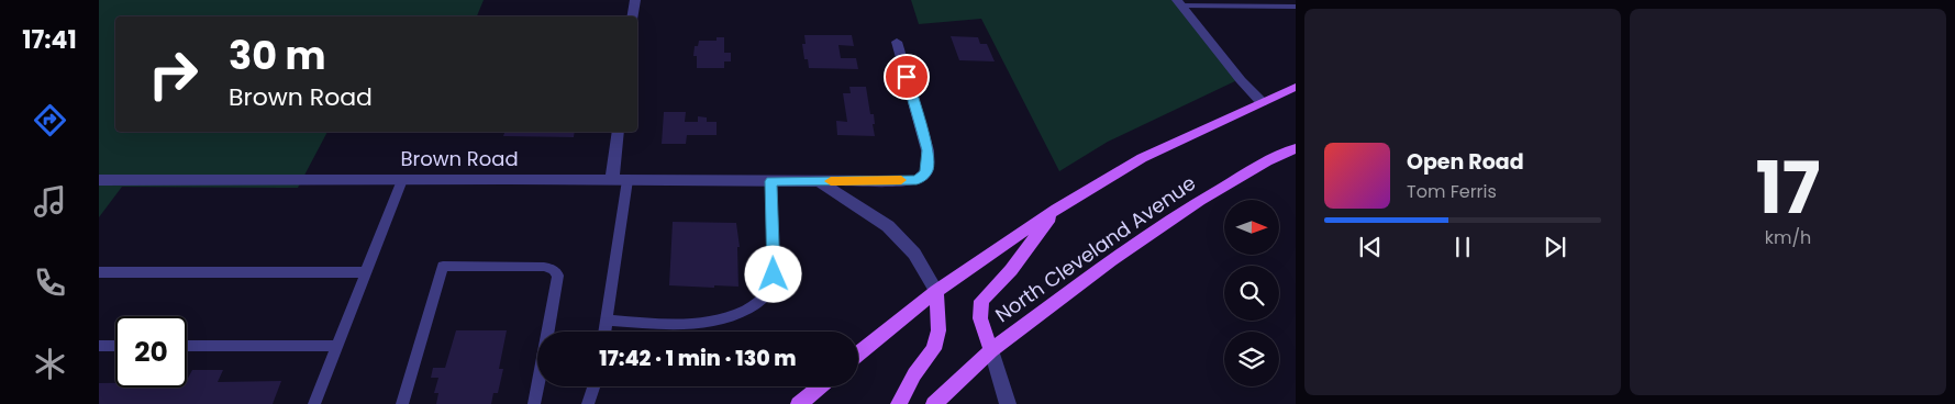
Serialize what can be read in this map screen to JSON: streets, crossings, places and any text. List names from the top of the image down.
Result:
{
  "streets": {
    "main road": ["North Cleveland Avenue"],
    "street": ["Brown Road"]
  },
  "north": "right",
  "page": {
    "tabs": "17:41",
    "tile": ["17", "km/h"],
    "turn": ["30 m", "Brown Road"],
    "song": ["Open Road", "Tom Ferris"],
    "limit": "20",
    "trip": "17:42 · 1 min · 130 m"
  }
}
